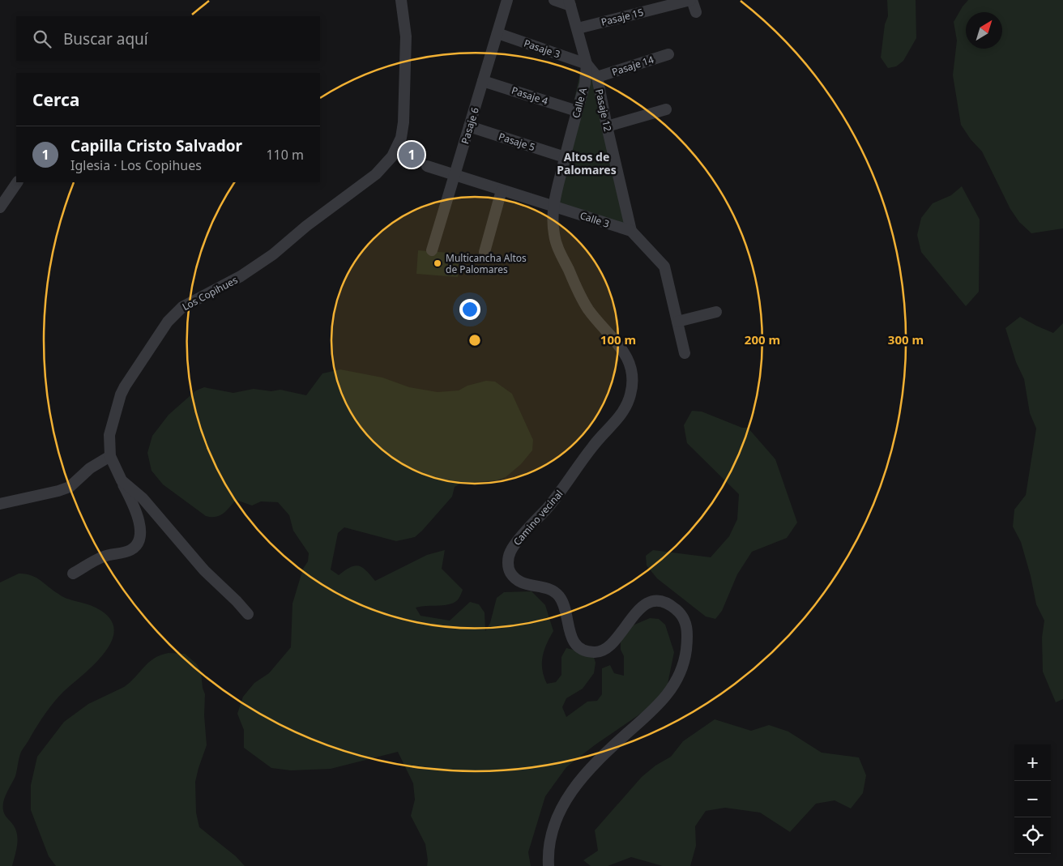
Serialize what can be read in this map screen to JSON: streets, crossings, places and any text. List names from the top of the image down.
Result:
{
  "streets": {
    "street": [
      "Pasaje 15",
      "Pasaje 3",
      "Pasaje 14",
      "Pasaje 4",
      "Calle A",
      "Pasaje 12",
      "Pasaje 6",
      "Pasaje 5",
      "Calle 3",
      "Los Copihues",
      "Camino vecinal"
    ]
  },
  "crossings": [
    ["Pasaje 15", "Calle A"],
    ["Pasaje 3", "Calle A"],
    ["Pasaje 3", "Pasaje 12"],
    ["Pasaje 3", "Pasaje 6"],
    ["Pasaje 14", "Pasaje 12"],
    ["Pasaje 4", "Calle A"],
    ["Pasaje 4", "Pasaje 6"],
    ["Calle A", "Pasaje 12"],
    ["Calle A", "Pasaje 5"],
    ["Calle A", "Calle 3"],
    ["Calle A", "Camino vecinal"],
    ["Pasaje 12", "Calle 3"],
    ["Pasaje 6", "Pasaje 5"],
    ["Pasaje 6", "Calle 3"],
    ["Calle 3", "Camino vecinal"]
  ],
  "districts": ["Altos de Palomares"],
  "places": ["Multicancha Altos de Palomares"],
  "north": "top right",
  "page": {
    "search": "Buscar aquí",
    "heading": "Cerca",
    "list": [
      {
        "mark": "1",
        "name": "Capilla Cristo Salvador",
        "note": "Iglesia · Los Copihues",
        "value": "110 m"
      }
    ],
    "pins": "1",
    "map_buttons": ["+", "−"]
  },
  "rings": ["100 m", "200 m", "300 m"]
}
